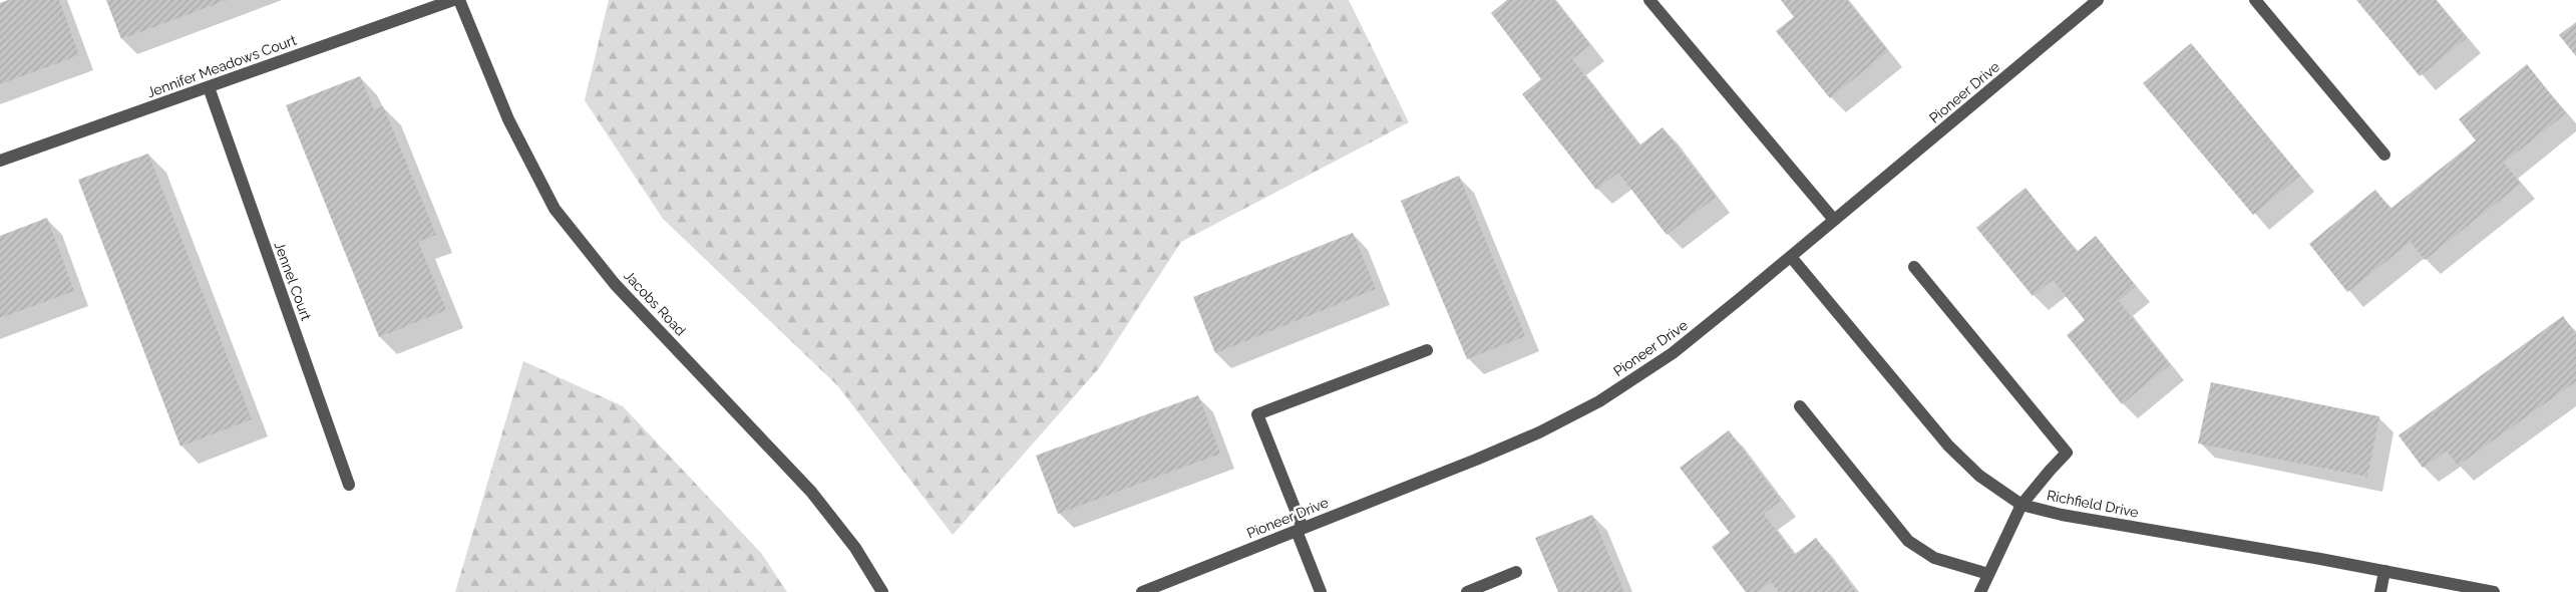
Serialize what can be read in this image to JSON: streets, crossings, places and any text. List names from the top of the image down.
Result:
{
  "streets": {
    "street": [
      "Jennifer Meadows Court",
      "Pioneer Drive",
      "Jennel Court",
      "Jacobs Road",
      "Richfield Drive"
    ]
  },
  "crossings": [
    ["Jennifer Meadows Court", "Jennel Court"],
    ["Pioneer Drive", "Richfield Drive"]
  ]
}
